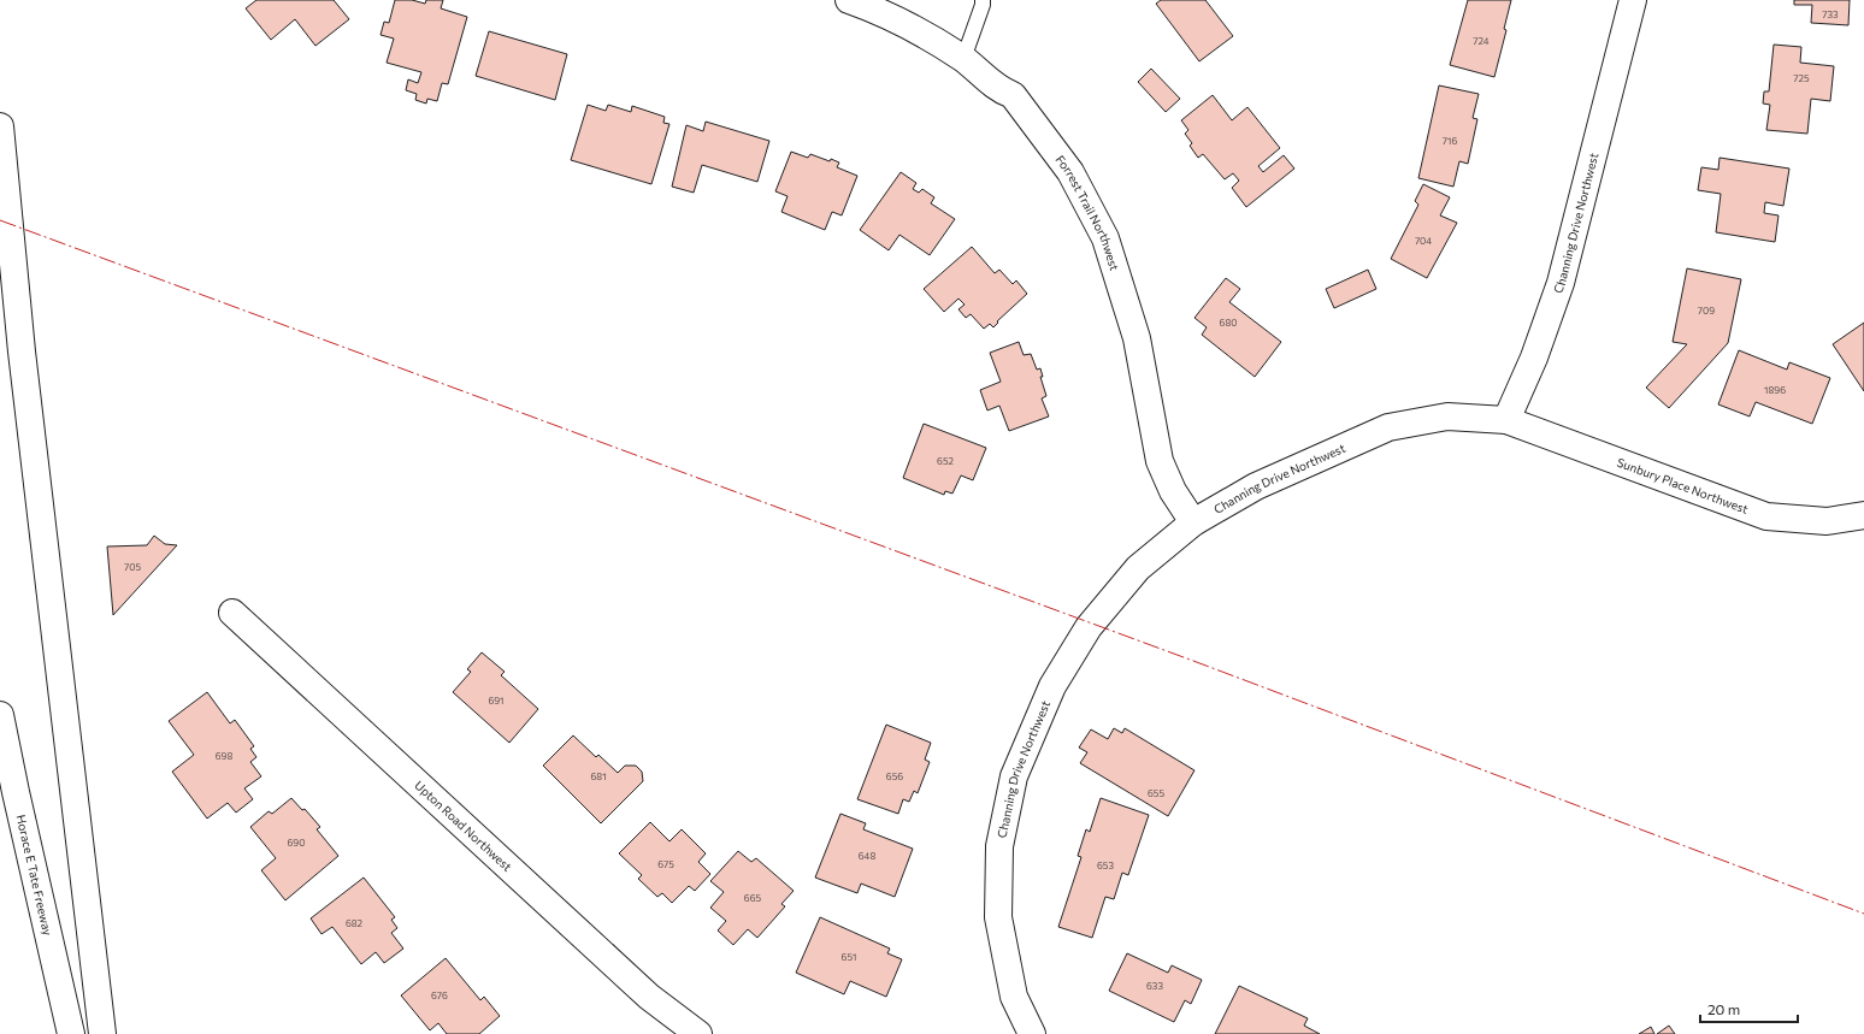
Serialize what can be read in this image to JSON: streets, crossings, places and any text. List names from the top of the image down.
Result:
{
  "streets": {
    "main road": [
      "Forrest Trail Northwest",
      "Channing Drive Northwest",
      "Sunbury Place Northwest",
      "Upton Road Northwest",
      "Horace E Tate Freeway"
    ]
  },
  "crossings": [
    ["Forrest Trail Northwest", "Channing Drive Northwest"],
    ["Channing Drive Northwest", "Sunbury Place Northwest"]
  ],
  "house_numbers": [
    "733",
    "724",
    "725",
    "716",
    "704",
    "709",
    "680",
    "1896",
    "652",
    "705",
    "691",
    "698",
    "681",
    "656",
    "655",
    "690",
    "648",
    "675",
    "653",
    "665",
    "682",
    "651",
    "633",
    "676"
  ],
  "scale_bar": "20 m"
}
